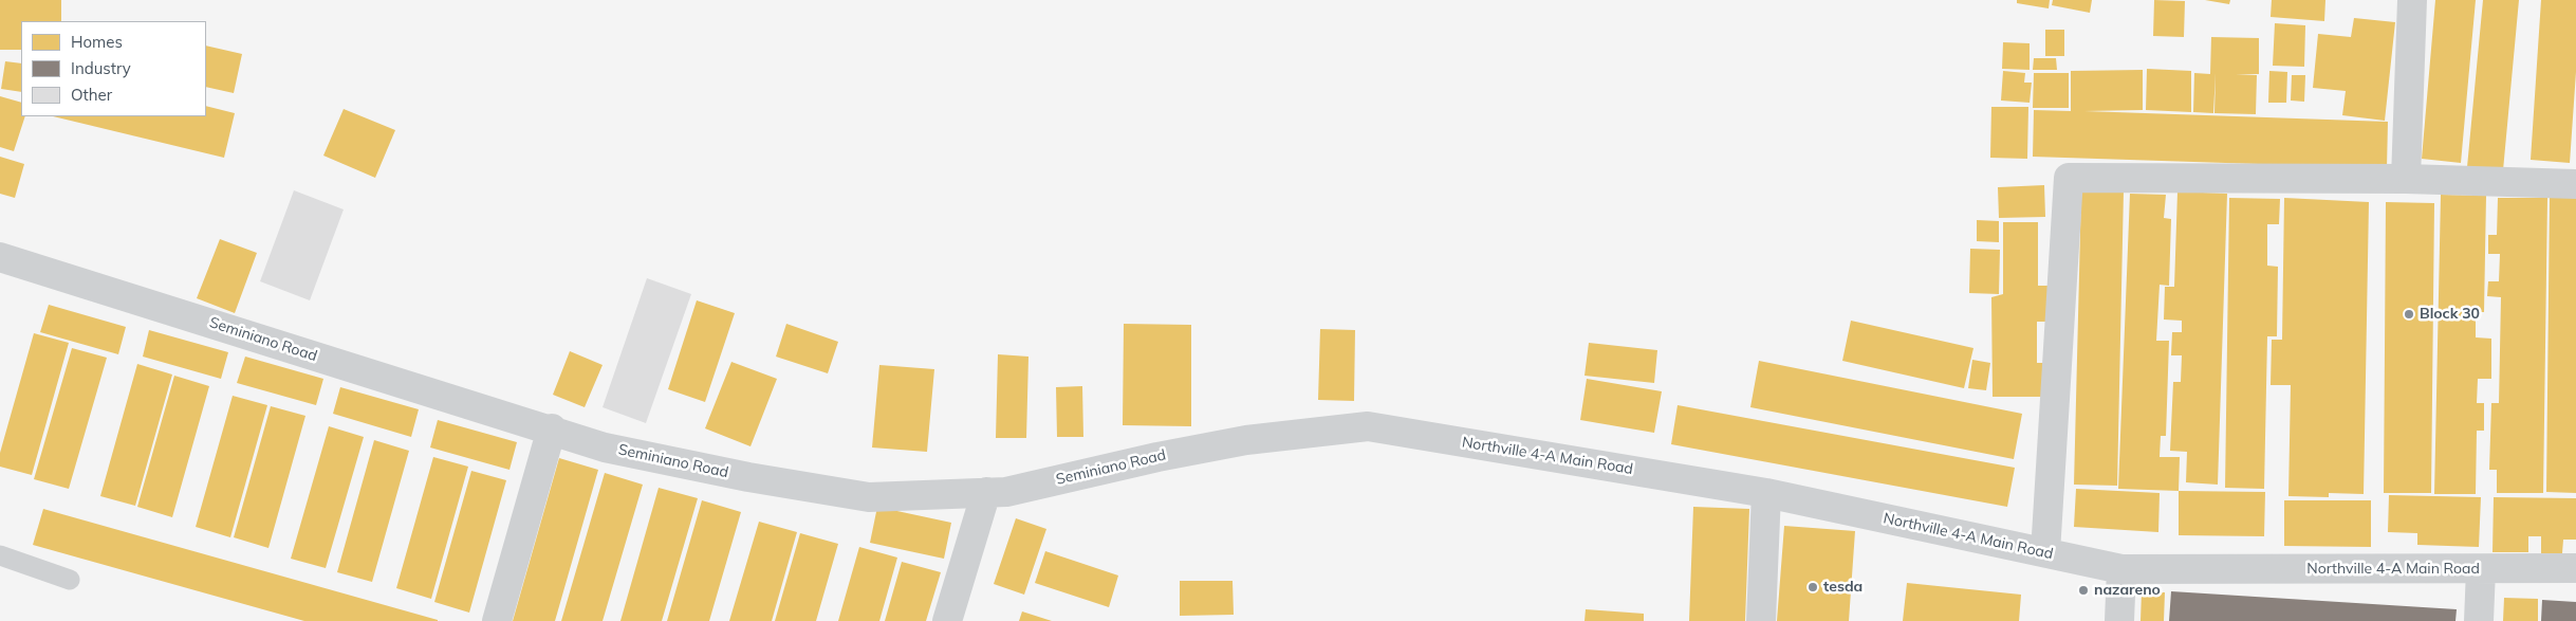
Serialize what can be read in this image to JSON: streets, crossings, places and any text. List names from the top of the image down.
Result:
{
  "streets": {
    "street": ["Seminiano Road", "Northville 4-A Main Road"]
  },
  "crossings": [
    ["Seminiano Road", "Northville 4-A Main Road"]
  ],
  "places": ["Block 30", "tesda", "nazareno"],
  "legend": ["Homes", "Industry", "Other"]
}
